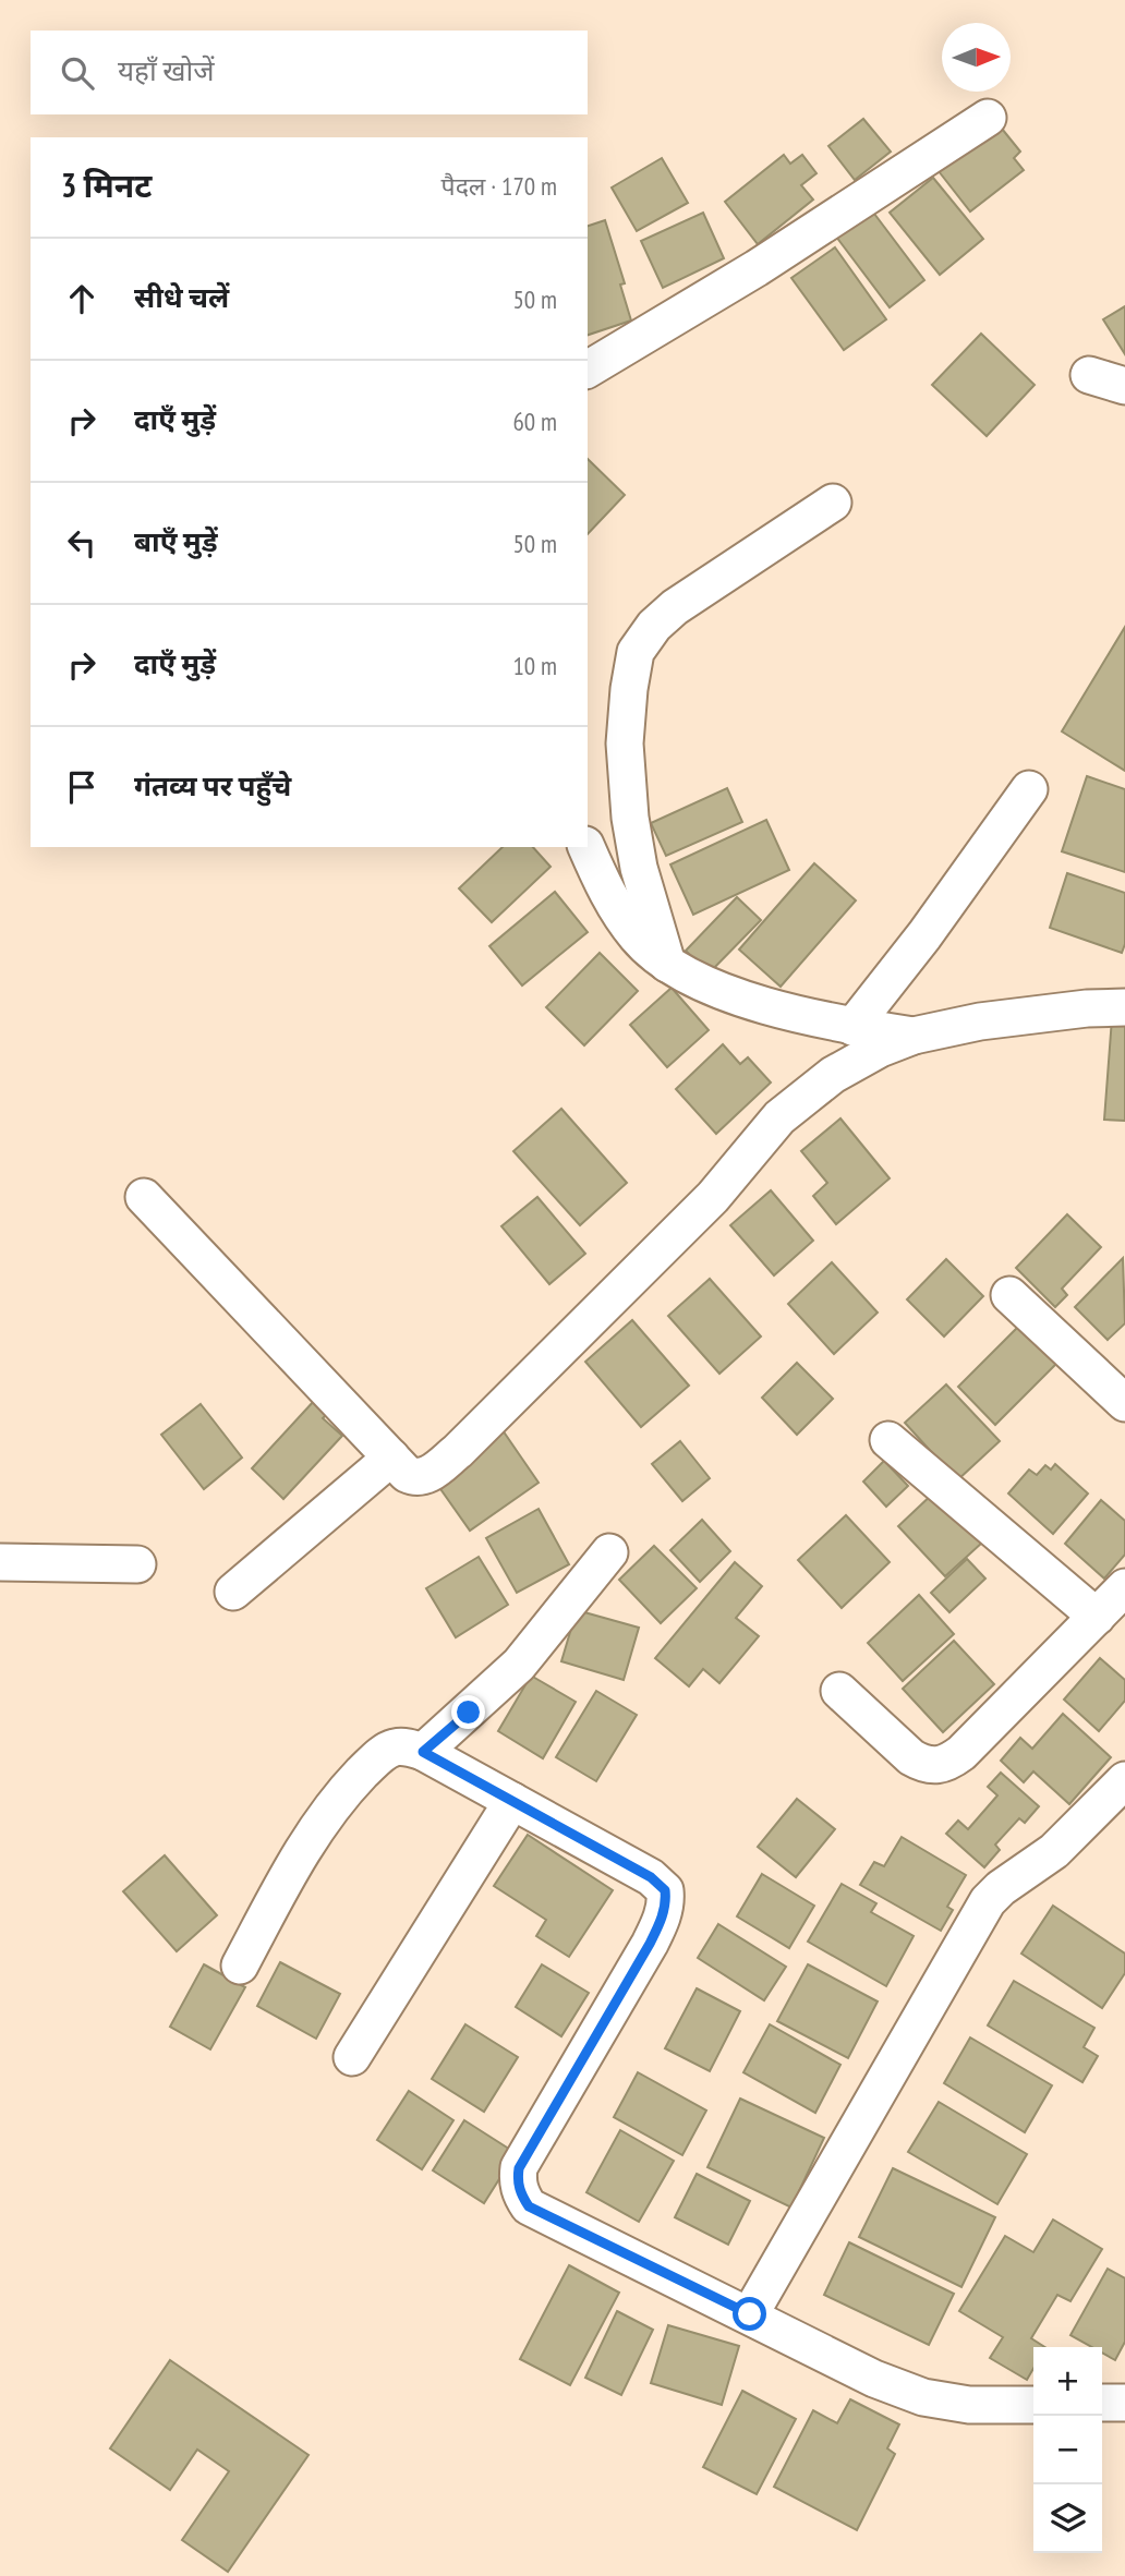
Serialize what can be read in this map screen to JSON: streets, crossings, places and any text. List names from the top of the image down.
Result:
{
  "north": "right",
  "page": {
    "search": "यहाँ खोजें",
    "heading": ["3 मिनट", "पैदल · 170 m"],
    "list": [
      ["सीधे चलें", "50 m"],
      ["दाएँ मुड़ें", "60 m"],
      ["बाएँ मुड़ें", "50 m"],
      ["दाएँ मुड़ें", "10 m"],
      "गंतव्य पर पहुँचे"
    ],
    "map_buttons": ["+", "−"]
  }
}
